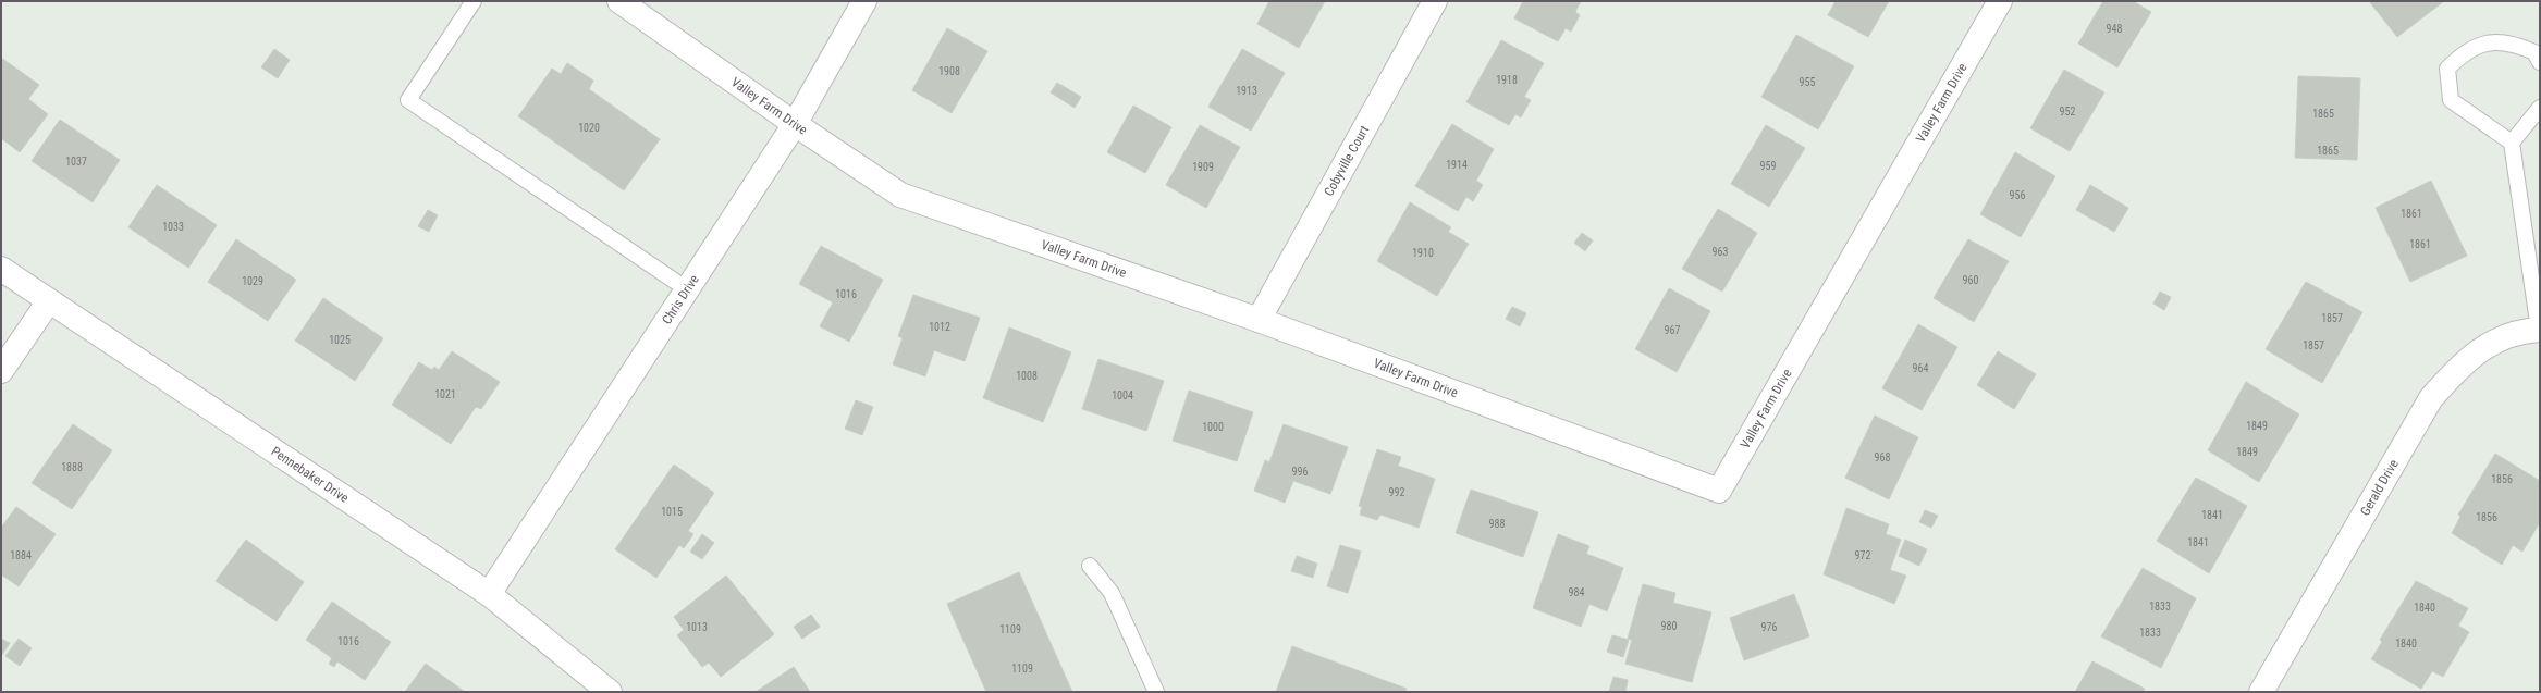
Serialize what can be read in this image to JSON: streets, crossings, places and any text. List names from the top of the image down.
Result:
{
  "streets": {
    "street": [
      "Valley Farm Drive",
      "Cobyville Court",
      "Chris Drive",
      "Pennebaker Drive",
      "Gerald Drive"
    ]
  },
  "crossings": [
    ["Valley Farm Drive", "Cobyville Court"],
    ["Valley Farm Drive", "Chris Drive"],
    ["Chris Drive", "Pennebaker Drive"]
  ],
  "house_numbers": [
    "948",
    "1908",
    "1918",
    "955",
    "1913",
    "952",
    "1865",
    "1020",
    "1865",
    "1037",
    "1914",
    "959",
    "1909",
    "956",
    "1861",
    "1033",
    "1861",
    "963",
    "1910",
    "960",
    "1029",
    "1016",
    "1857",
    "1012",
    "967",
    "1025",
    "1857",
    "964",
    "1008",
    "1021",
    "1004",
    "1849",
    "1000",
    "1849",
    "968",
    "1888",
    "996",
    "1856",
    "992",
    "1015",
    "1841",
    "1856",
    "988",
    "1841",
    "1884",
    "972",
    "984",
    "1833",
    "1840",
    "980",
    "1013",
    "976",
    "1109",
    "1833",
    "1016",
    "1840",
    "1109"
  ]
}
